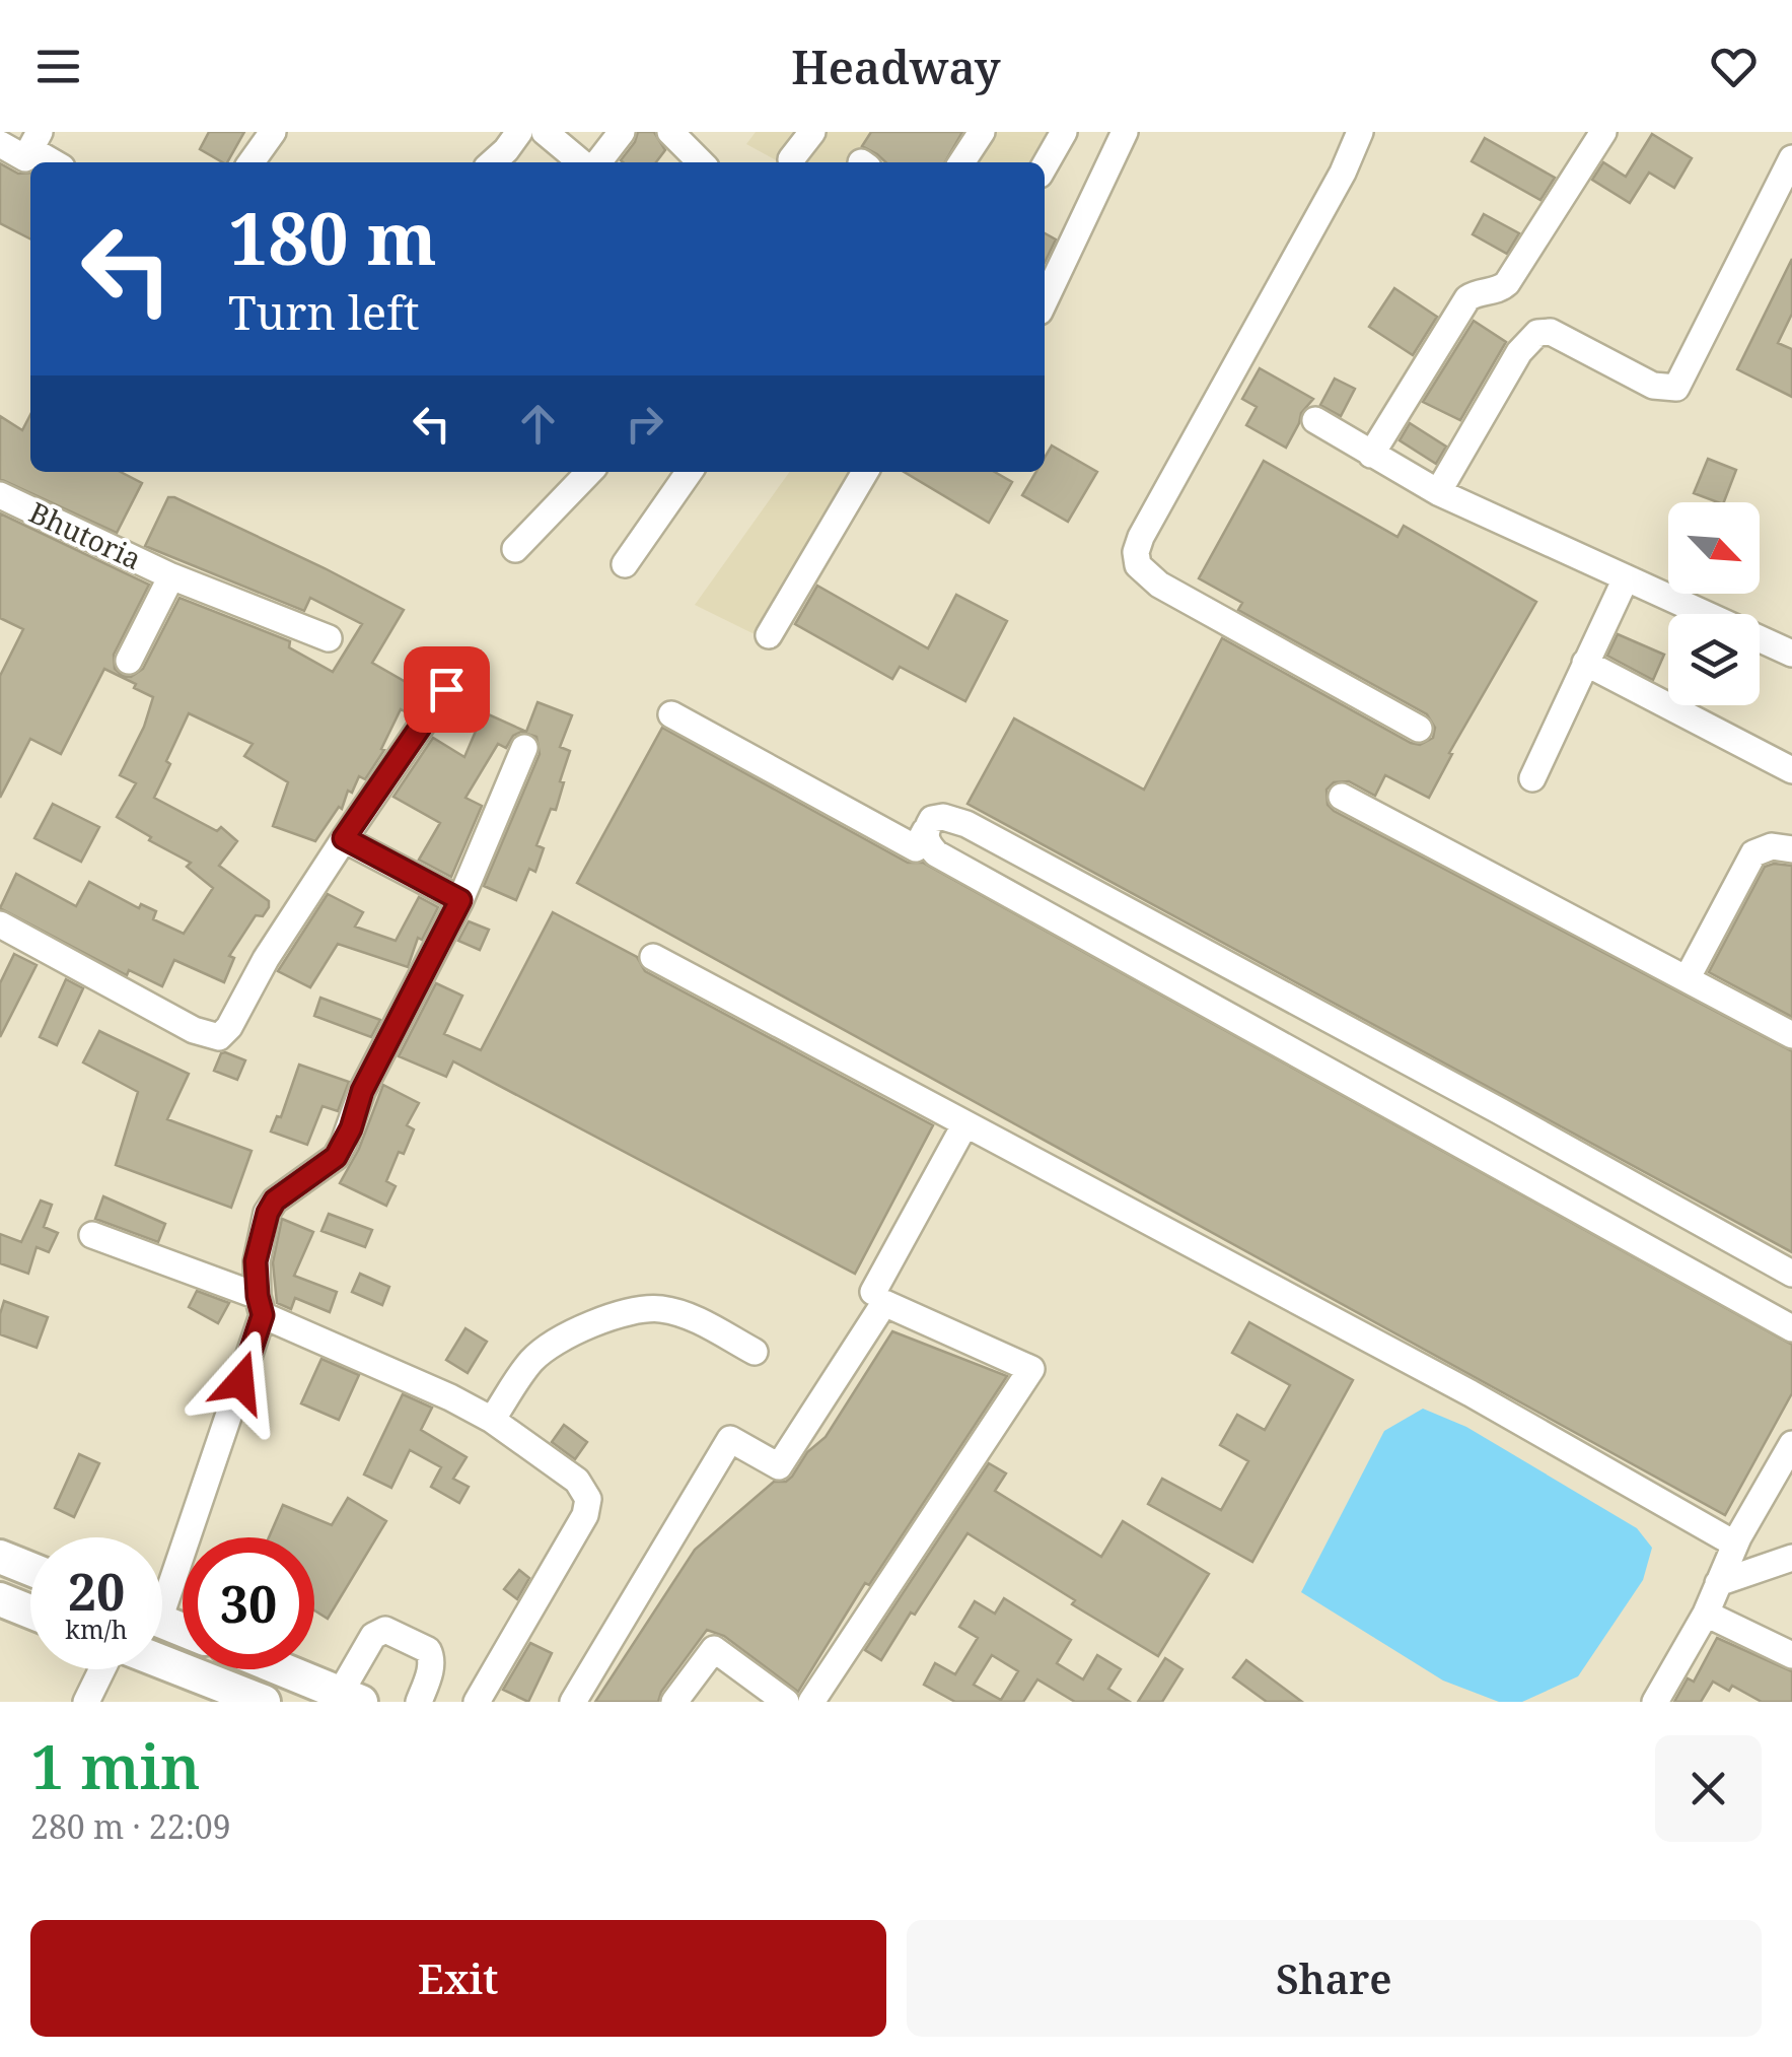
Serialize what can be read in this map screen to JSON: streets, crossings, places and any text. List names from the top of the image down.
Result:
{
  "streets": {
    "street": ["Bhutoria"]
  },
  "north": "bottom right",
  "page": {
    "header": "Headway",
    "turn": ["180 m", "Turn left"],
    "speed": "20 km/h",
    "limit": "30",
    "heading": ["1 min", "280 m · 22:09"],
    "buttons": ["Exit", "Share"]
  }
}
